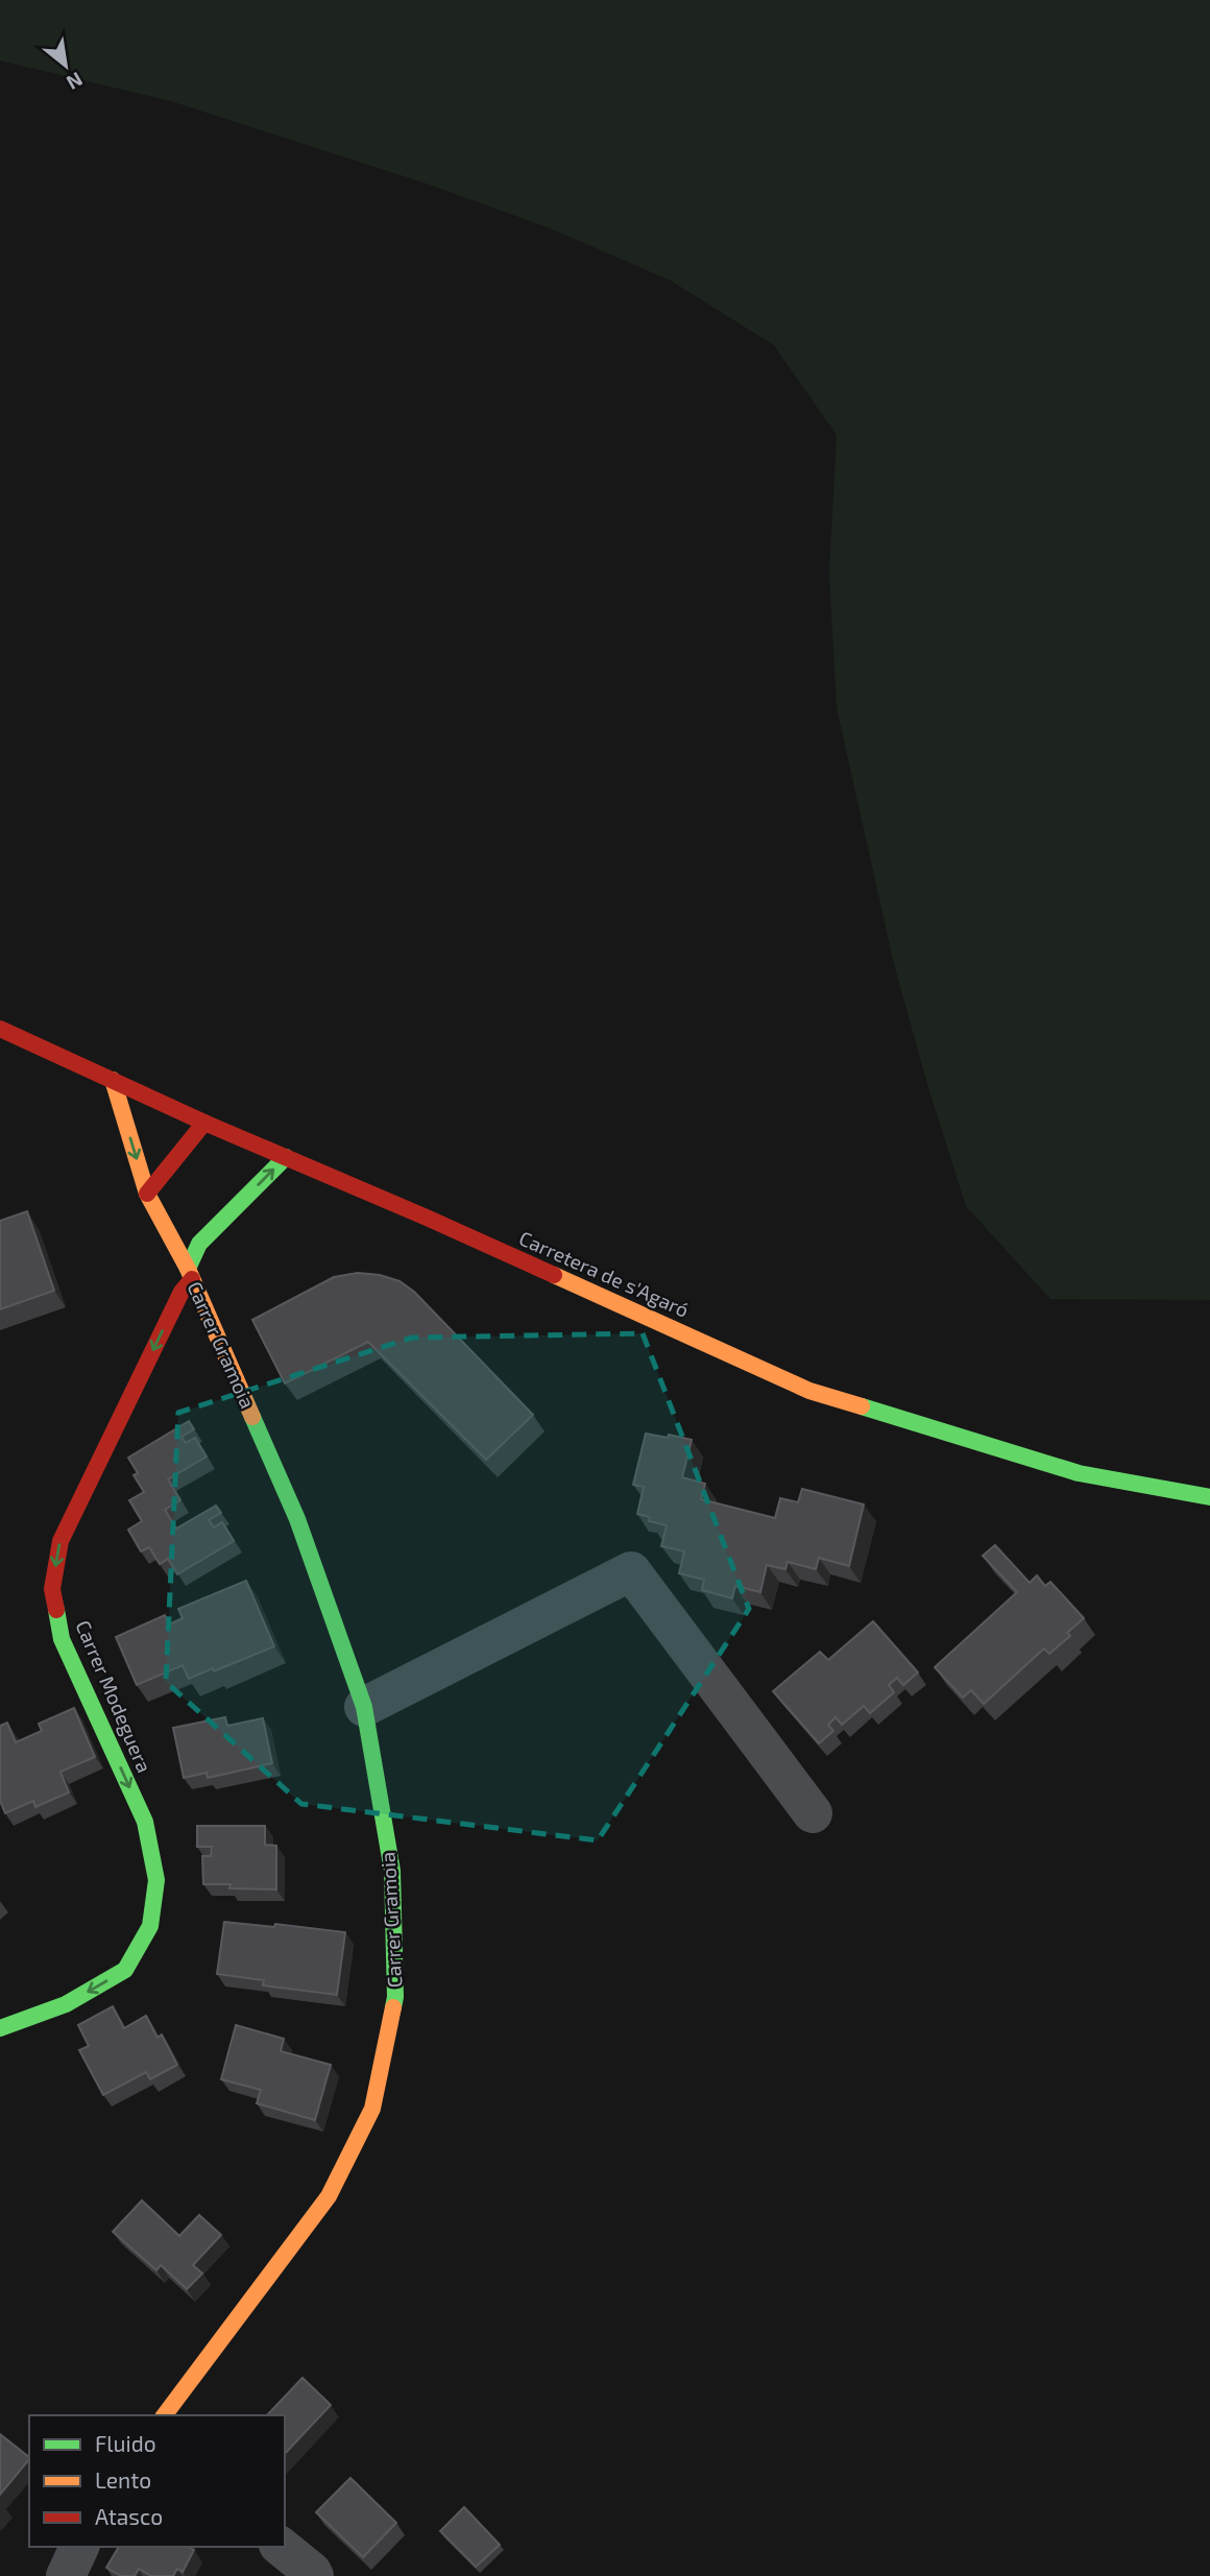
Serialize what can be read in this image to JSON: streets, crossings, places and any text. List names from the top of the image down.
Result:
{
  "streets": {
    "street": ["Carretera de s'Agaró", "Carrer Gramoia", "Carrer Modeguera"]
  },
  "crossings": [
    ["Carretera de s'Agaró", "Carrer Gramoia"],
    ["Carretera de s'Agaró", "Carrer Modeguera"],
    ["Carrer Gramoia", "Carrer Modeguera"]
  ],
  "legend": ["Fluido", "Lento", "Atasco"],
  "north": "bottom right"
}
